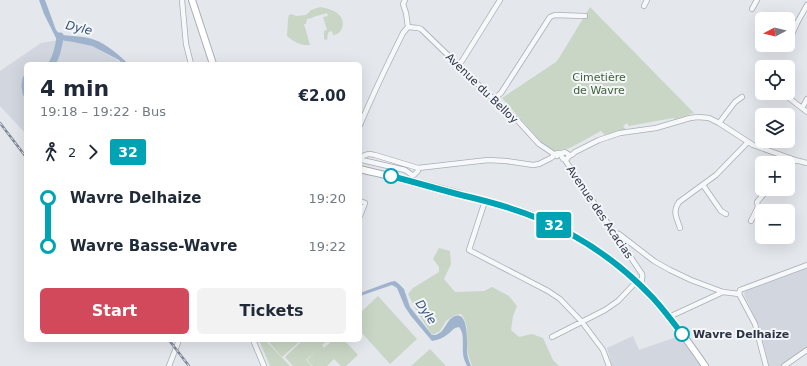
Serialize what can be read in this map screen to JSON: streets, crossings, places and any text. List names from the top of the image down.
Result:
{
  "streets": {
    "street": ["Avenue du Belloy", "Avenue des Acacias"]
  },
  "water": ["Dyle"],
  "parks": ["Cimetière de Wavre"],
  "places": ["Wavre Delhaize"],
  "lines": ["bus line 32"],
  "north": "left",
  "page": {
    "on_map": "32",
    "map_buttons": ["+", "−"],
    "heading": ["4 min", "19:18 – 19:22 · Bus", "€2.00"],
    "legs": ["2", "32"],
    "list": [
      {
        "name": "Wavre Delhaize",
        "value": "19:20"
      },
      {
        "name": "Wavre Basse-Wavre",
        "value": "19:22"
      }
    ],
    "buttons": ["Start", "Tickets"]
  }
}
